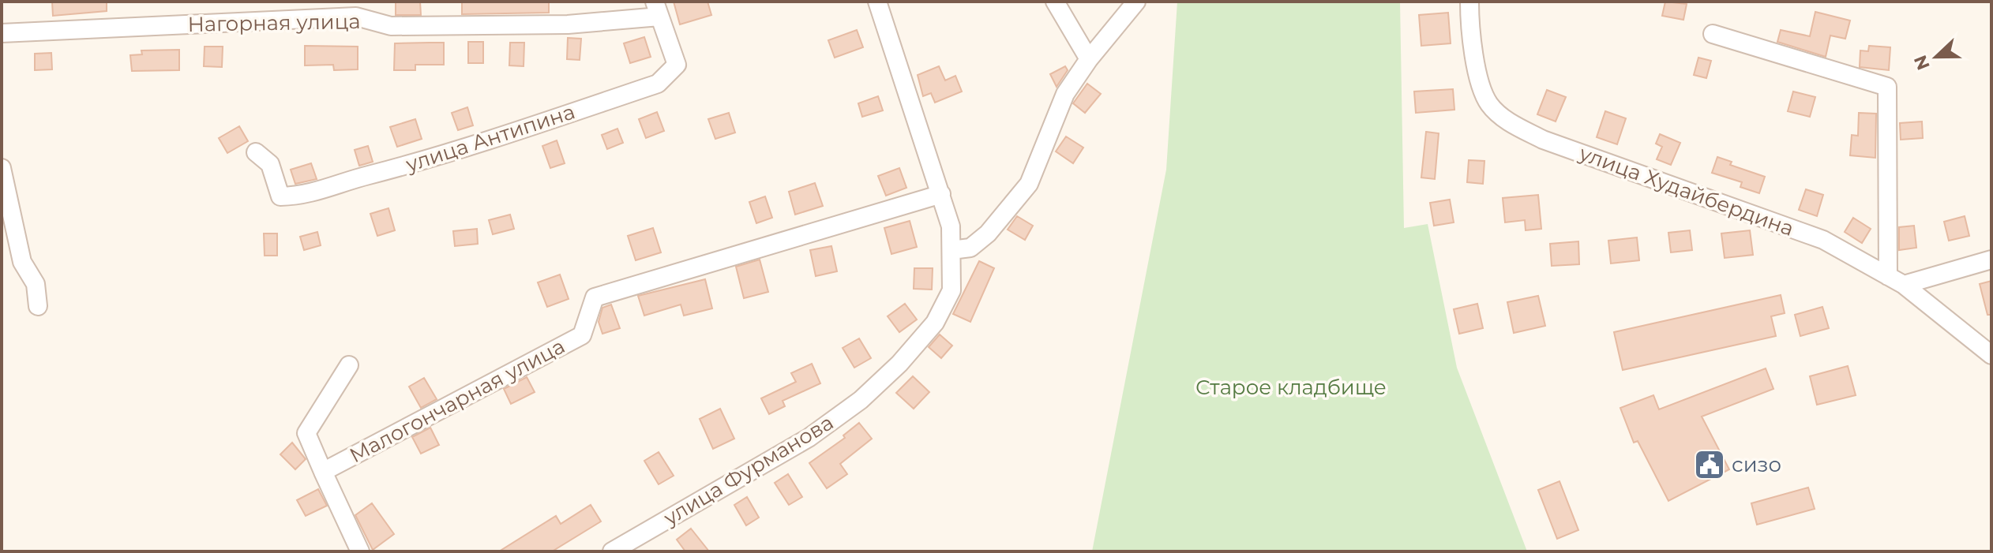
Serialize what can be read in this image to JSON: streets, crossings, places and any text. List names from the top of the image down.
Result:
{
  "streets": {
    "street": [
      "Нагорная улица",
      "улица Антипина",
      "улица Худайбердина",
      "Малогончарная улица",
      "улица Фурманова"
    ]
  },
  "crossings": [
    ["Нагорная улица", "улица Антипина"],
    ["Малогончарная улица", "улица Фурманова"]
  ],
  "parks": ["Старое кладбище"],
  "places": {
    "public building": ["сизо"]
  },
  "north": "left"
}
